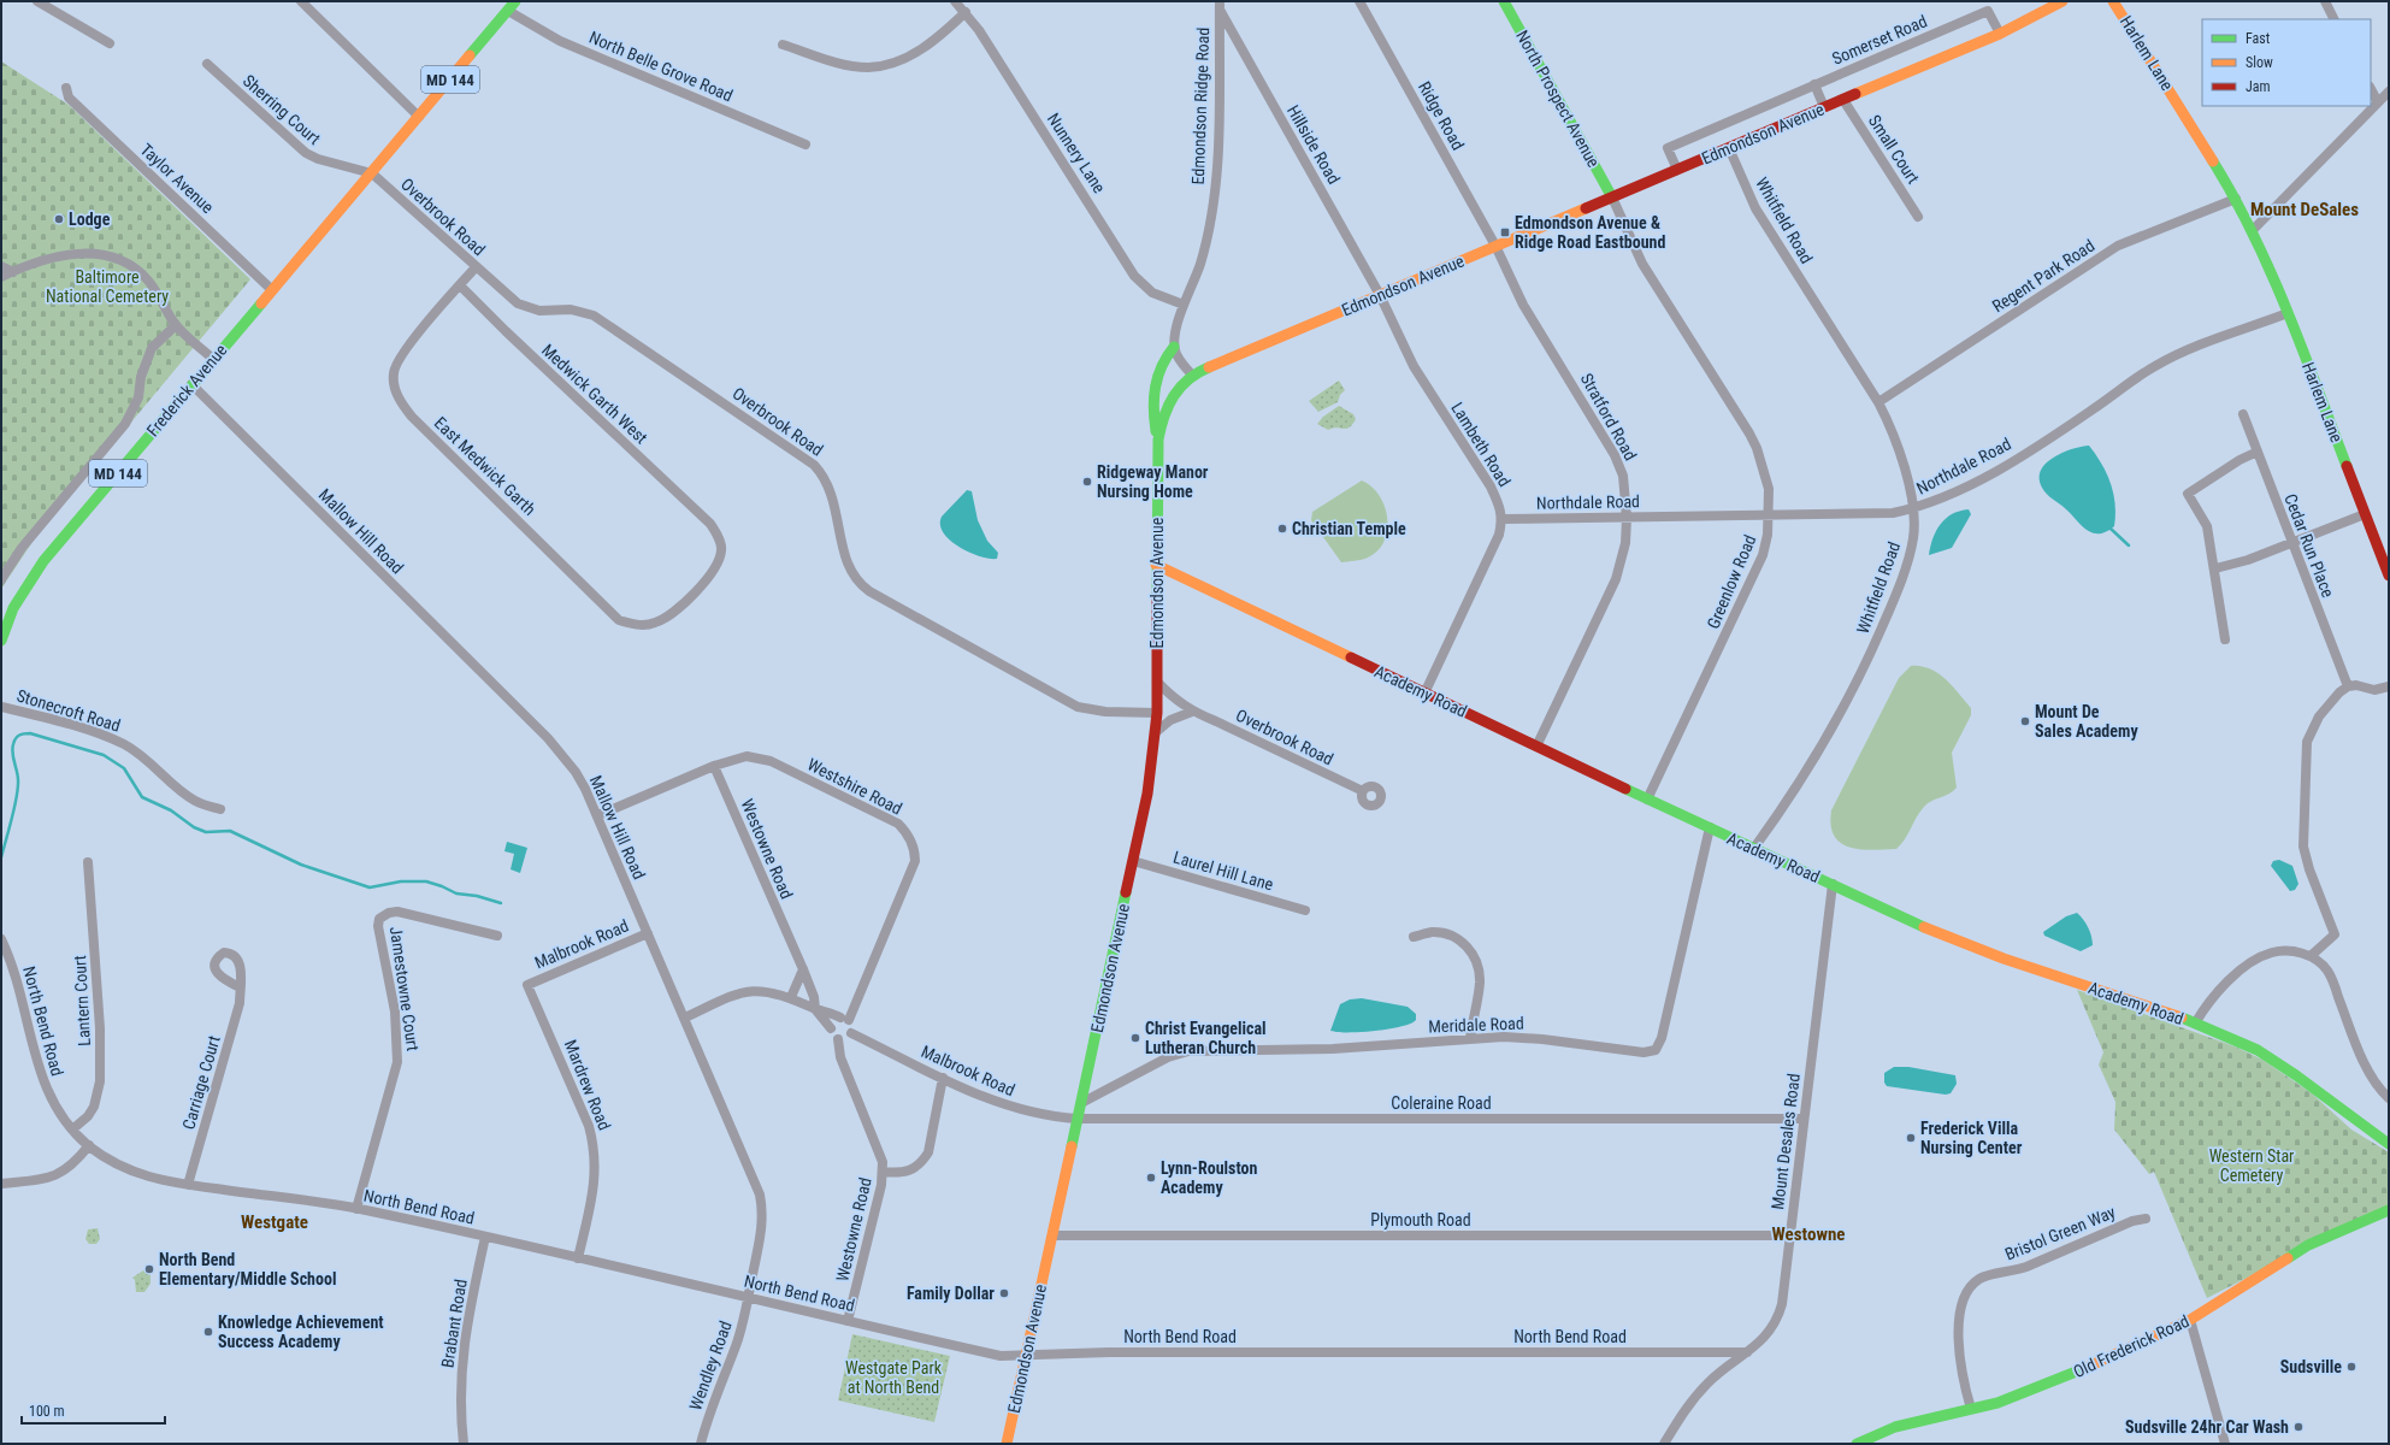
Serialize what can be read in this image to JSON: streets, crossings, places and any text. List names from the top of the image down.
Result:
{
  "streets": {
    "main road": [
      "Harlem Lane",
      "MD 144",
      "North Prospect Avenue",
      "Edmondson Avenue",
      "Frederick Avenue",
      "Academy Road",
      "Old Frederick Road"
    ],
    "street": [
      "Somerset Road",
      "North Belle Grove Road",
      "Edmondson Ridge Road",
      "Sherring Court",
      "Ridge Road",
      "Hillside Road",
      "Small Court",
      "Nunnery Lane",
      "Taylor Avenue",
      "Overbrook Road",
      "Whitfield Road",
      "Regent Park Road",
      "Medwick Garth West",
      "Stratford Road",
      "Lambeth Road",
      "East Medwick Garth",
      "Northdale Road",
      "Mallow Hill Road",
      "Cedar Run Place",
      "Greenlow Road",
      "Stonecroft Road",
      "Westshire Road",
      "Westowne Road",
      "Laurel Hill Lane",
      "Malbrook Road",
      "Jamestowne Court",
      "Lantern Court",
      "North Bend Road",
      "Meridale Road",
      "Carriage Court",
      "Mardrew Road",
      "Coleraine Road",
      "Mount Desales Road",
      "Plymouth Road",
      "Bristol Green Way",
      "Brabant Road",
      "Wendley Road"
    ]
  },
  "crossings": [
    ["Somerset Road", "Edmondson Avenue"],
    ["Harlem Lane", "Regent Park Road"],
    ["Harlem Lane", "Northdale Road"],
    ["North Belle Grove Road", "MD 144"],
    ["MD 144", "Sherring Court"],
    ["MD 144", "Overbrook Road"],
    ["MD 144", "Frederick Avenue"],
    ["North Prospect Avenue", "Edmondson Avenue"],
    ["North Prospect Avenue", "Greenlow Road"],
    ["Edmondson Ridge Road", "Hillside Road"],
    ["Edmondson Ridge Road", "Nunnery Lane"],
    ["Sherring Court", "Overbrook Road"],
    ["Sherring Court", "Frederick Avenue"],
    ["Ridge Road", "Edmondson Avenue"],
    ["Ridge Road", "Stratford Road"],
    ["Edmondson Avenue", "Hillside Road"],
    ["Edmondson Avenue", "Small Court"],
    ["Edmondson Avenue", "Overbrook Road"],
    ["Edmondson Avenue", "Whitfield Road"],
    ["Edmondson Avenue", "Stratford Road"],
    ["Edmondson Avenue", "Lambeth Road"],
    ["Edmondson Avenue", "Greenlow Road"],
    ["Edmondson Avenue", "Academy Road"],
    ["Edmondson Avenue", "Laurel Hill Lane"],
    ["Edmondson Avenue", "Malbrook Road"],
    ["Edmondson Avenue", "North Bend Road"],
    ["Edmondson Avenue", "Meridale Road"],
    ["Edmondson Avenue", "Coleraine Road"],
    ["Edmondson Avenue", "Plymouth Road"],
    ["Hillside Road", "Lambeth Road"],
    ["Taylor Avenue", "Frederick Avenue"],
    ["Overbrook Road", "Frederick Avenue"],
    ["Whitfield Road", "Regent Park Road"],
    ["Whitfield Road", "Northdale Road"],
    ["Whitfield Road", "Academy Road"],
    ["Frederick Avenue", "Mallow Hill Road"],
    ["Medwick Garth West", "East Medwick Garth"],
    ["Stratford Road", "Northdale Road"],
    ["Stratford Road", "Academy Road"],
    ["Lambeth Road", "Northdale Road"],
    ["Northdale Road", "Greenlow Road"],
    ["Mallow Hill Road", "Westshire Road"],
    ["Mallow Hill Road", "Malbrook Road"],
    ["Mallow Hill Road", "North Bend Road"],
    ["Mallow Hill Road", "Wendley Road"],
    ["Greenlow Road", "Academy Road"],
    ["Academy Road", "Meridale Road"],
    ["Academy Road", "Mount Desales Road"],
    ["Westshire Road", "Westowne Road"],
    ["Westshire Road", "Malbrook Road"],
    ["Westowne Road", "Malbrook Road"],
    ["Westowne Road", "North Bend Road"],
    ["Malbrook Road", "Mardrew Road"],
    ["Malbrook Road", "Coleraine Road"],
    ["Jamestowne Court", "North Bend Road"],
    ["Lantern Court", "North Bend Road"],
    ["North Bend Road", "Carriage Court"],
    ["North Bend Road", "Mardrew Road"],
    ["North Bend Road", "Mount Desales Road"],
    ["North Bend Road", "Brabant Road"],
    ["North Bend Road", "Wendley Road"],
    ["Coleraine Road", "Mount Desales Road"],
    ["Mount Desales Road", "Plymouth Road"],
    ["Bristol Green Way", "Old Frederick Road"]
  ],
  "districts": ["Mount DeSales", "Westgate", "Westowne"],
  "parks": ["Baltimore National Cemetery", "Western Star Cemetery", "Westgate Park at North Bend"],
  "places": {
    "other": [
      "Lodge",
      "Ridgeway Manor Nursing Home",
      "Christian Temple",
      "Mount De Sales Academy",
      "Christ Evangelical Lutheran Church",
      "Frederick Villa Nursing Center",
      "Lynn-Roulston Academy",
      "North Bend Elementary/Middle School",
      "Family Dollar",
      "Knowledge Achievement Success Academy",
      "Sudsville",
      "Sudsville 24hr Car Wash"
    ],
    "transit": ["Edmondson Avenue & Ridge Road Eastbound"]
  },
  "legend": ["Fast", "Slow", "Jam"],
  "scale_bar": "100 m"
}
